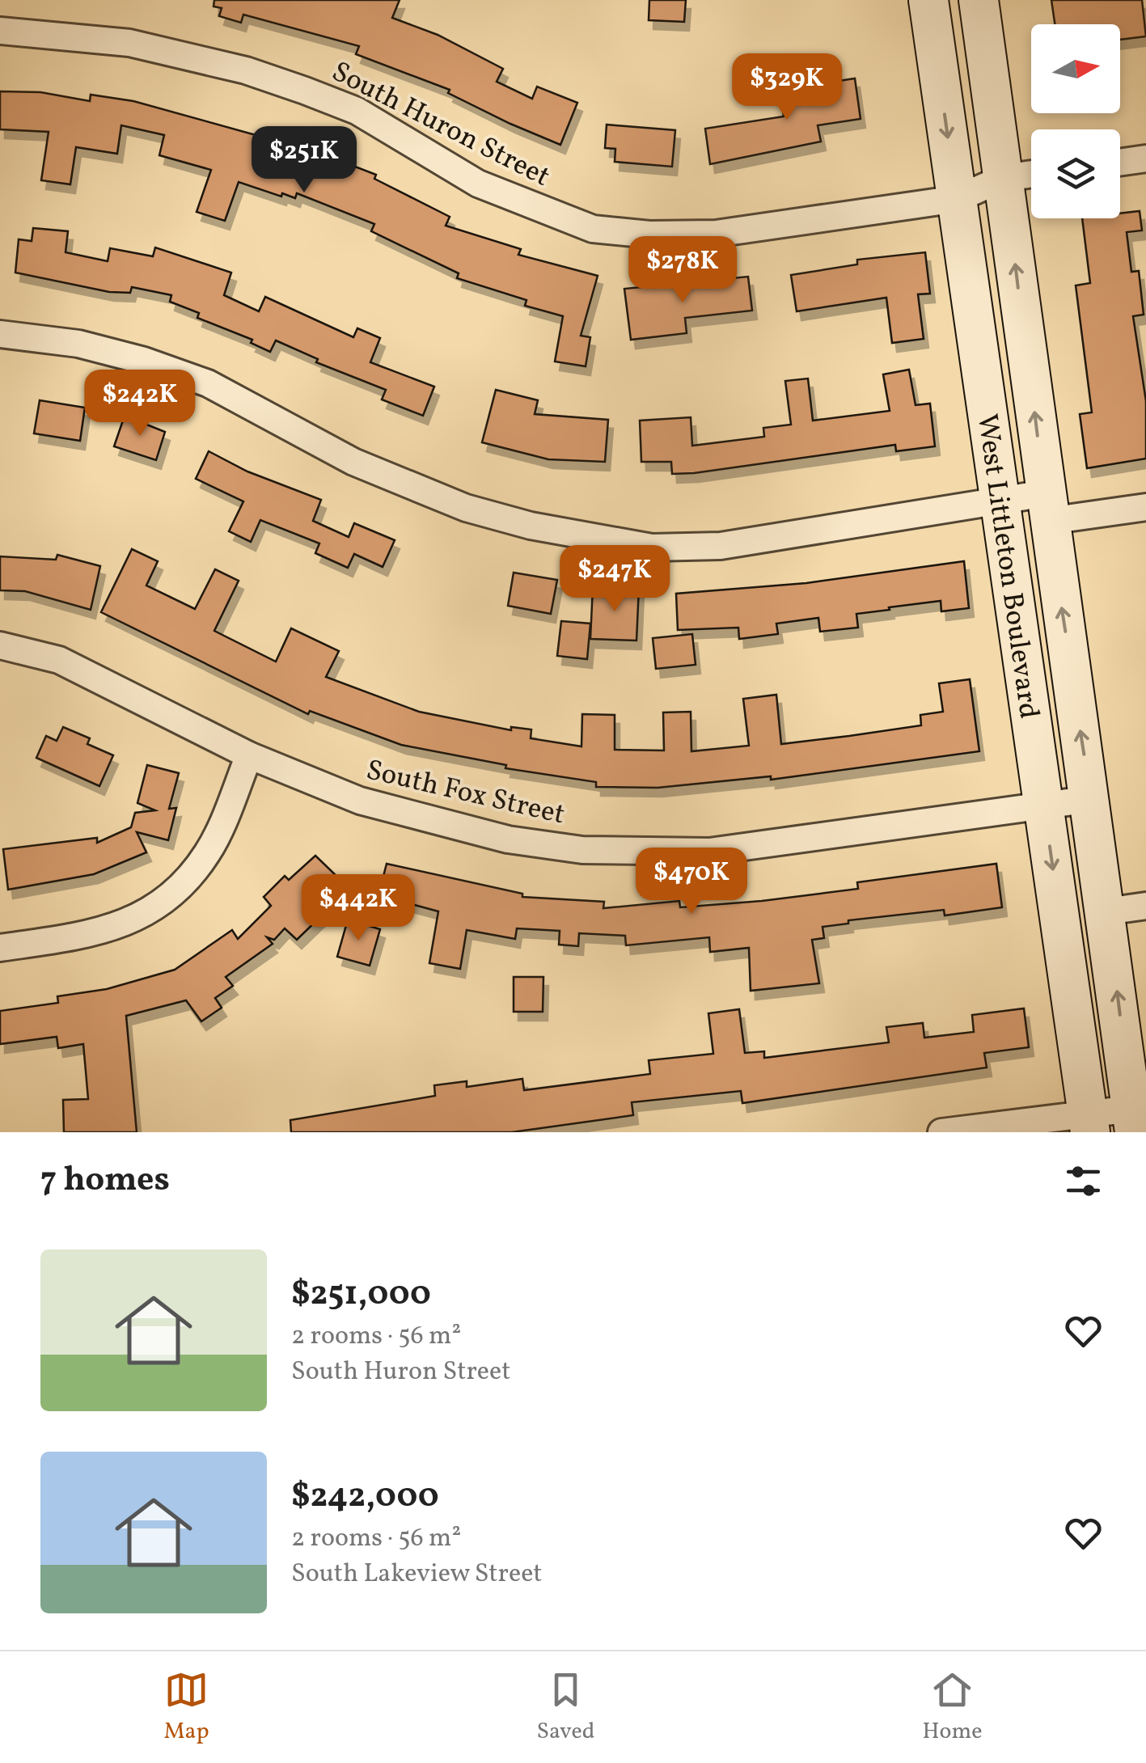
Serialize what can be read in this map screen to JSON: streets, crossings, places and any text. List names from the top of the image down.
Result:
{
  "streets": {
    "main road": ["West Littleton Boulevard"],
    "street": ["South Huron Street", "South Fox Street"]
  },
  "crossings": [
    ["South Huron Street", "West Littleton Boulevard"],
    ["West Littleton Boulevard", "South Fox Street"]
  ],
  "north": "right",
  "page": {
    "price": [
      "$329K",
      "$251K",
      "$278K",
      "$242K",
      "$247K",
      "$470K",
      "$442K"
    ],
    "heading": "7 homes",
    "list": [
      {
        "name": "$251,000",
        "note": "2 rooms · 56 m² · South Huron Street"
      },
      {
        "name": "$242,000",
        "note": "2 rooms · 56 m² · South Lakeview Street"
      }
    ],
    "tabs": ["Map", "Saved", "Home"]
  }
}
